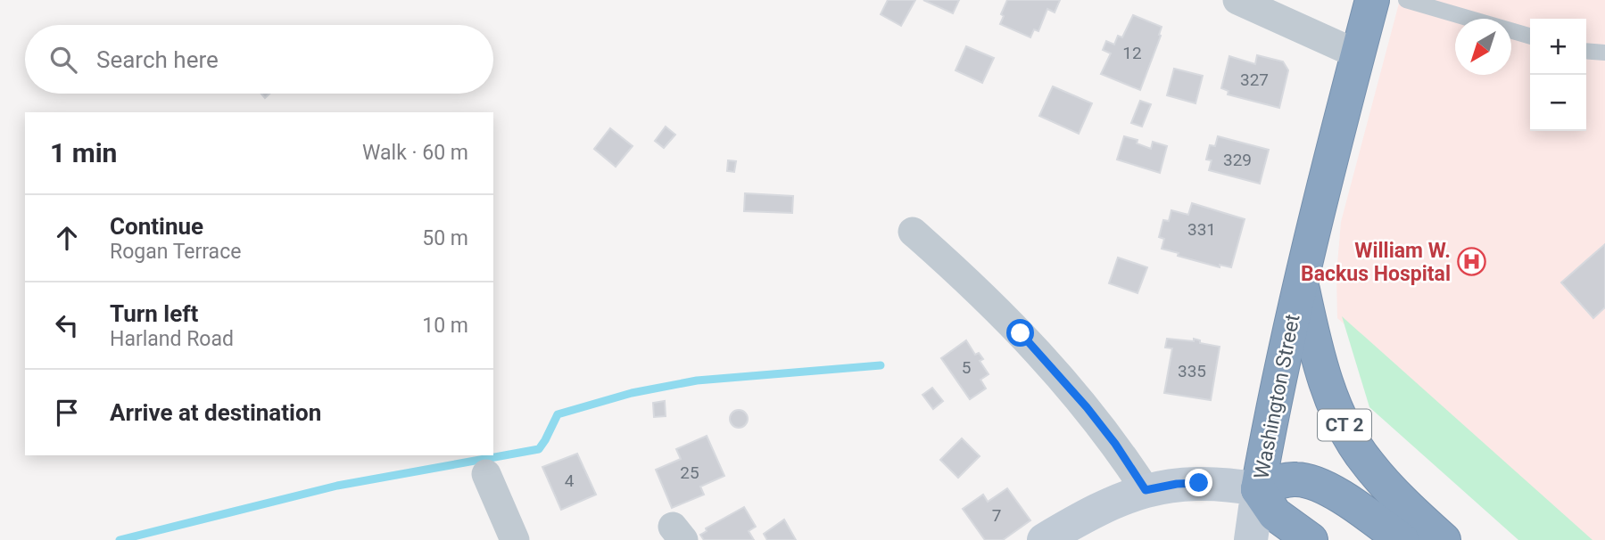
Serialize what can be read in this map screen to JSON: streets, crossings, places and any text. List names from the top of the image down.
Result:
{
  "streets": {
    "highway": ["Washington Street", "CT 2"]
  },
  "crossings": [
    ["Washington Street", "CT 2"]
  ],
  "places": {
    "hospital": ["William W. Backus Hospital"]
  },
  "house_numbers": [
    "12",
    "327",
    "329",
    "331",
    "5",
    "335",
    "25",
    "4",
    "7"
  ],
  "north": "bottom left",
  "page": {
    "map_buttons": ["+", "−"],
    "search": "Search here",
    "heading": ["1 min", "Walk · 60 m"],
    "list": [
      ["Continue", "Rogan Terrace", "50 m"],
      ["Turn left", "Harland Road", "10 m"],
      "Arrive at destination"
    ]
  }
}
